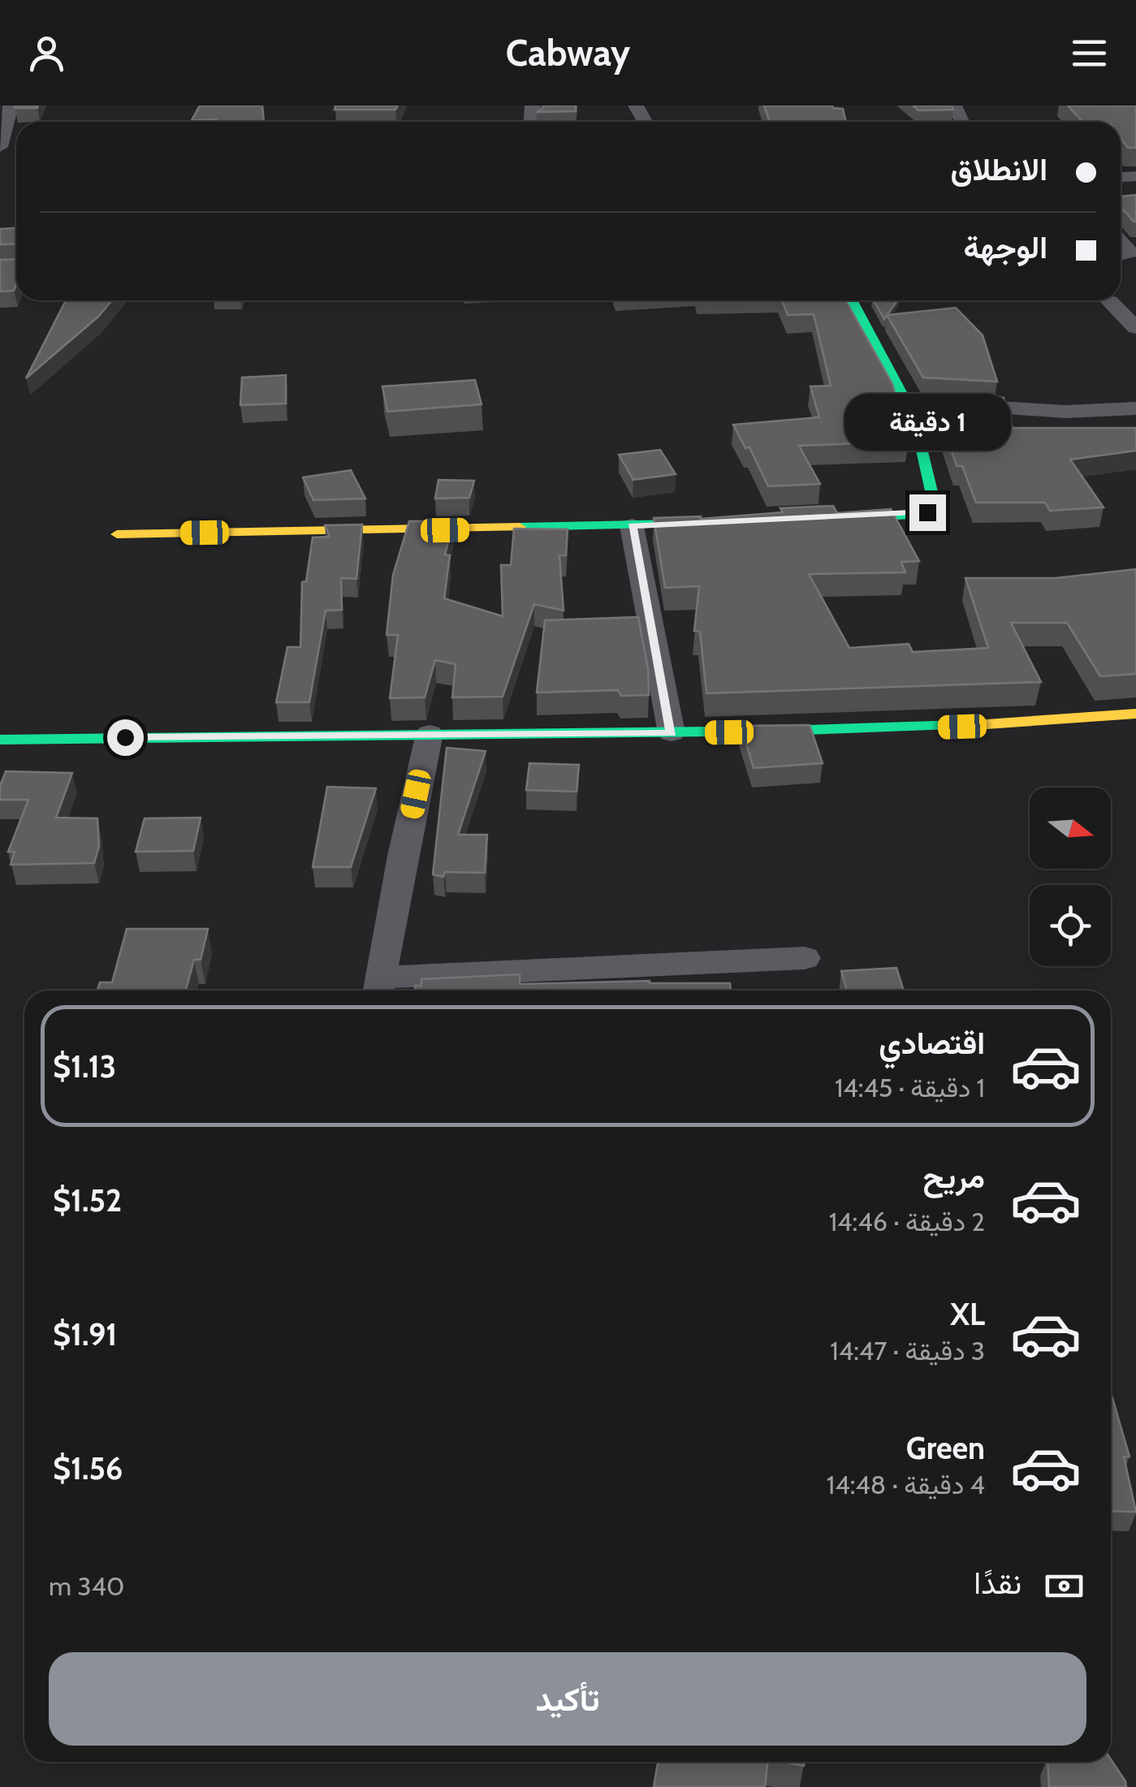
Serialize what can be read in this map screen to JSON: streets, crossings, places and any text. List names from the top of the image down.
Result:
{
  "north": "right",
  "page": {
    "header": "Cabway",
    "banner": ["الانطلاق", "الوجهة"],
    "bubble": "1 دقيقة",
    "list": [
      {
        "name": "اقتصادي",
        "note": "1 دقيقة · 14:45",
        "value": "$1.13"
      },
      {
        "name": "مريح",
        "note": "2 دقيقة · 14:46",
        "value": "$1.52"
      },
      {
        "name": "XL",
        "note": "3 دقيقة · 14:47",
        "value": "$1.91"
      },
      {
        "name": "Green",
        "note": "4 دقيقة · 14:48",
        "value": "$1.56"
      }
    ],
    "pay": ["نقدًا", "340 m"],
    "buttons": "تأكيد"
  }
}
